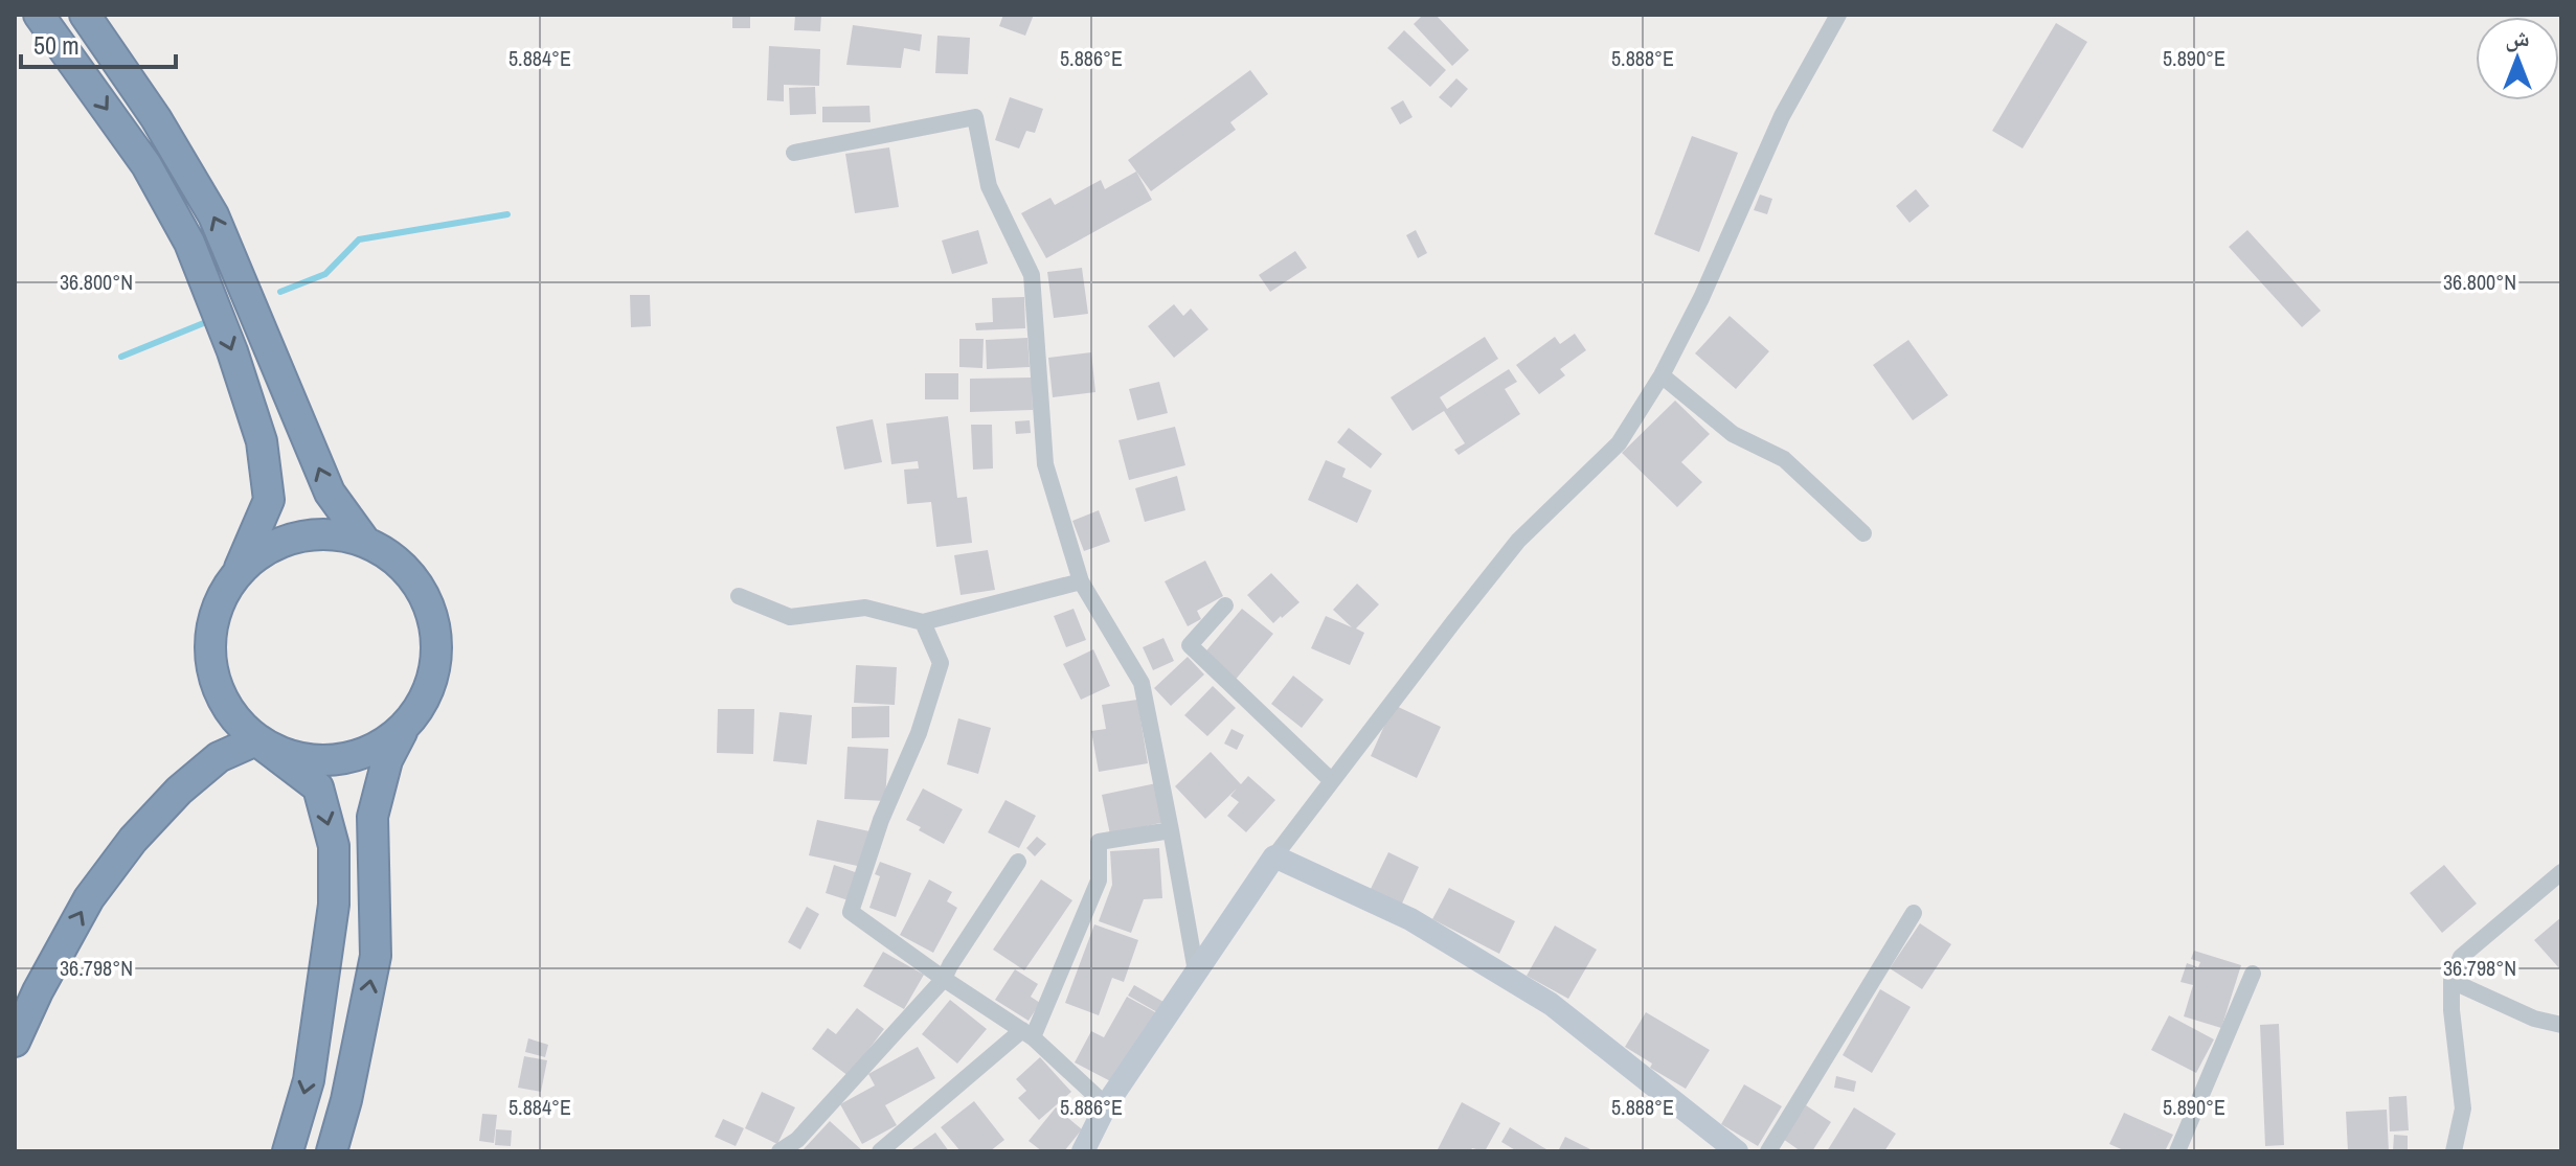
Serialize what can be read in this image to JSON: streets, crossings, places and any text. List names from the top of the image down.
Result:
{
  "scale_bar": "50 m",
  "north": "top",
  "coordinates": [
    "5.884°E",
    "5.886°E",
    "5.888°E",
    "5.890°E",
    "36.800°N",
    "36.798°N"
  ]
}
